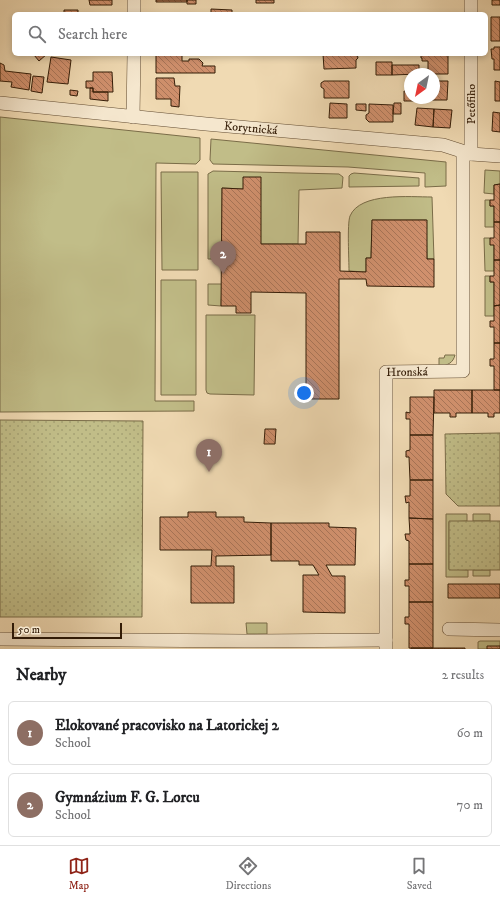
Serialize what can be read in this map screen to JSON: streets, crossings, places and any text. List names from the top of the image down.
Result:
{
  "streets": {
    "street": ["Petőfiho", "Korytnická", "Hronská"]
  },
  "crossings": [
    ["Petőfiho", "Korytnická"],
    ["Petőfiho", "Hronská"],
    ["Korytnická", "Hronská"]
  ],
  "scale_bar": "50 m",
  "north": "bottom left",
  "page": {
    "search": "Search here",
    "pins": ["2", "1"],
    "scale": "50 m",
    "heading": ["Nearby", "2 results"],
    "list": [
      {
        "mark": "1",
        "name": "Elokované pracovisko na Latorickej 2",
        "note": "School",
        "value": "60 m"
      },
      {
        "mark": "2",
        "name": "Gymnázium F. G. Lorcu",
        "note": "School",
        "value": "70 m"
      }
    ],
    "nav": ["Map", "Directions", "Saved"]
  }
}
